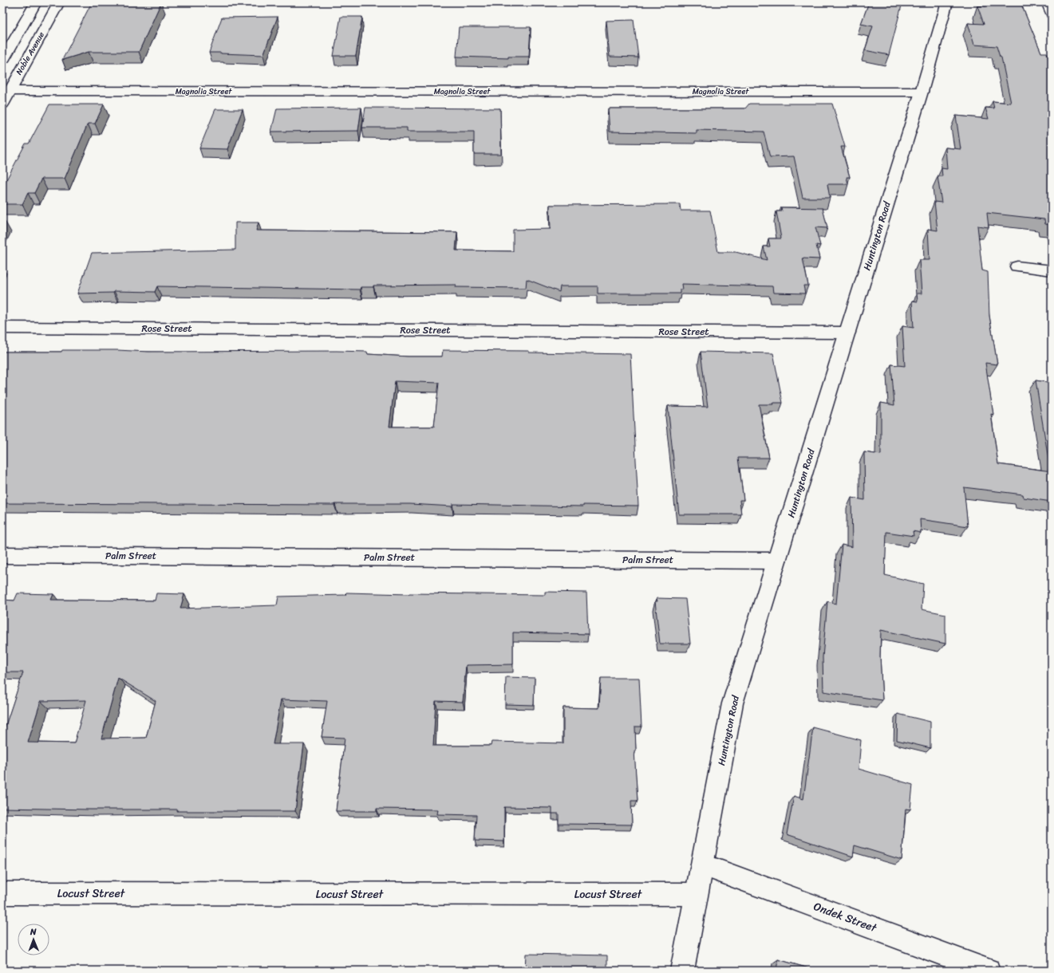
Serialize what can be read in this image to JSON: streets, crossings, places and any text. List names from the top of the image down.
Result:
{
  "streets": {
    "street": [
      "Noble Avenue",
      "Magnolia Street",
      "Huntington Road",
      "Rose Street",
      "Palm Street",
      "Locust Street",
      "Ondek Street"
    ]
  },
  "crossings": [
    ["Noble Avenue", "Magnolia Street"],
    ["Magnolia Street", "Huntington Road"],
    ["Huntington Road", "Rose Street"],
    ["Huntington Road", "Palm Street"],
    ["Huntington Road", "Locust Street"],
    ["Huntington Road", "Ondek Street"]
  ],
  "north": "top"
}
